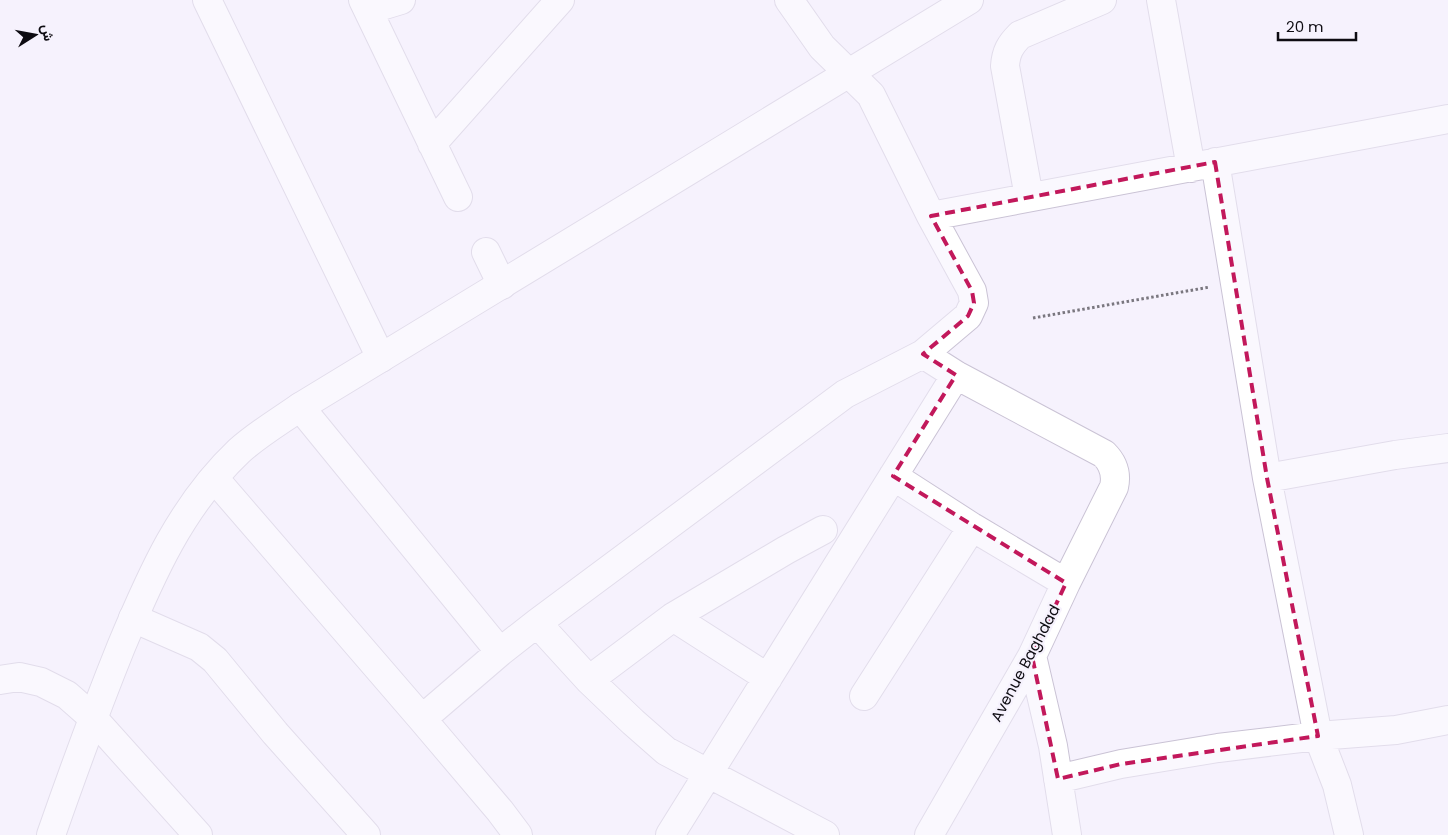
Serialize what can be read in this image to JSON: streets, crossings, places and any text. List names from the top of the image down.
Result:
{
  "streets": {
    "street": ["Avenue Baghdad"]
  },
  "scale_bar": "20 m",
  "north": "right"
}
